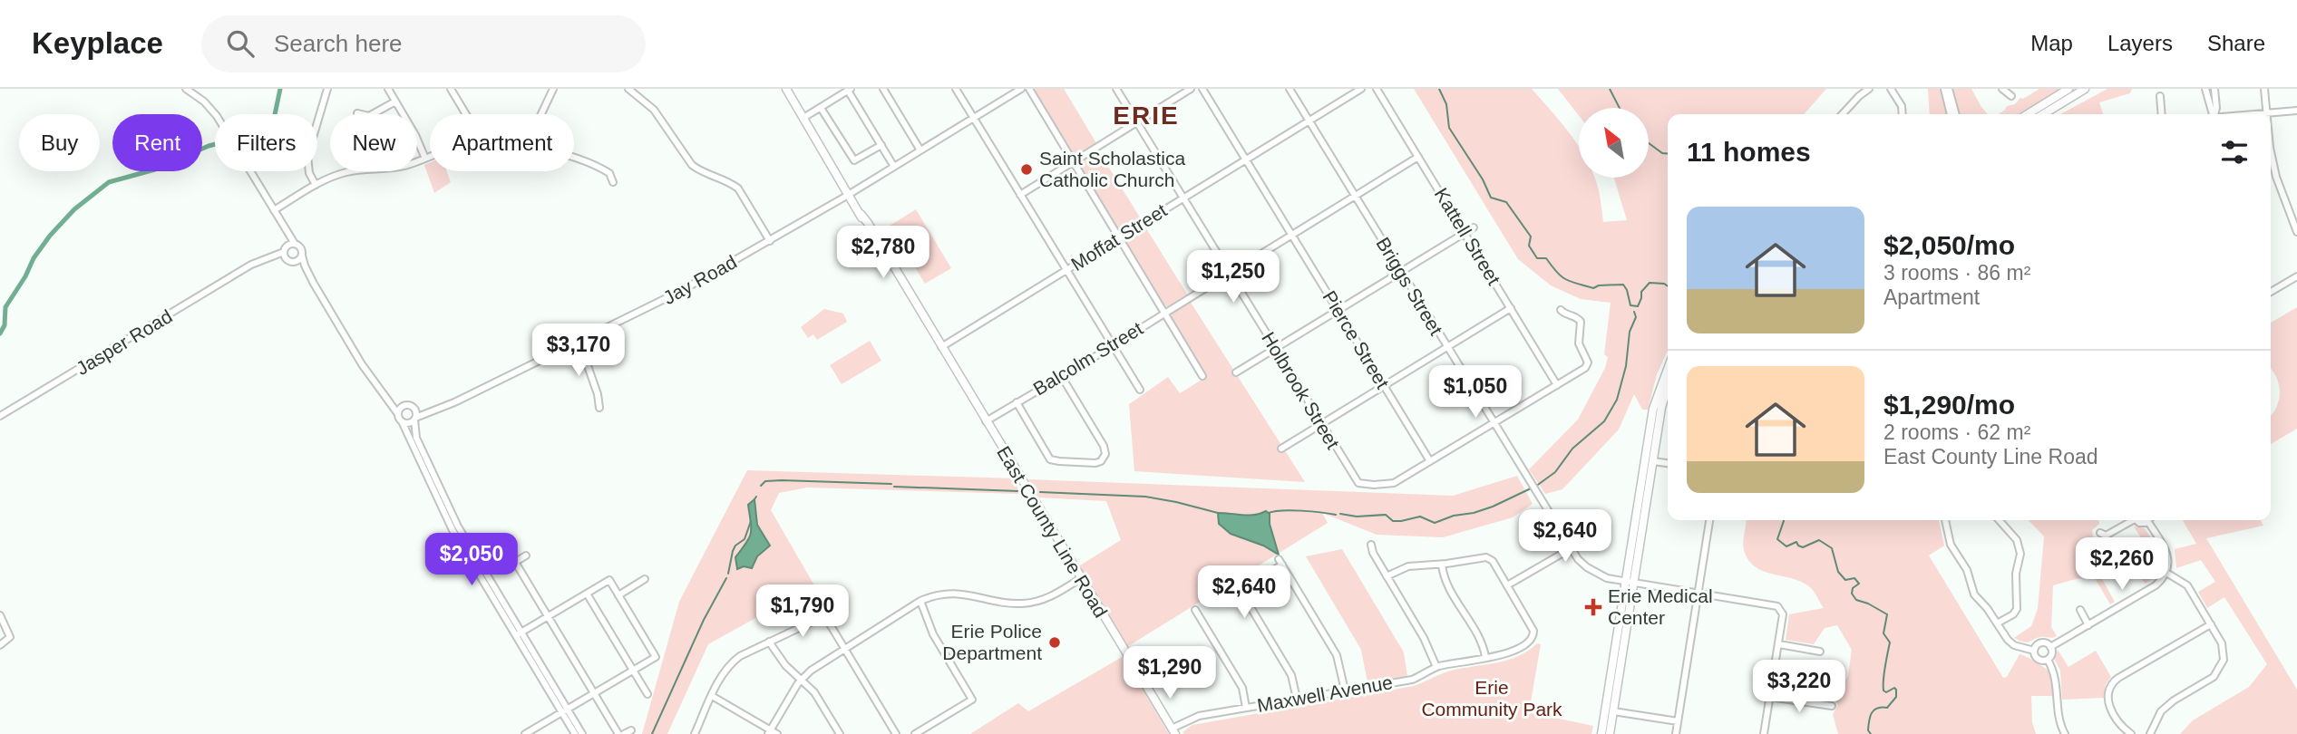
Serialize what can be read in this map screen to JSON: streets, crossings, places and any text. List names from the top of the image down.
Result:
{
  "streets": {
    "main road": ["East County Line Road"],
    "street": [
      "Kattell Street",
      "Moffat Street",
      "Jay Road",
      "Briggs Street",
      "Pierce Street",
      "Jasper Road",
      "Balcolm Street",
      "Holbrook Street",
      "Maxwell Avenue"
    ]
  },
  "crossings": [
    ["Kattell Street", "Balcolm Street"],
    ["Moffat Street", "Briggs Street"],
    ["Moffat Street", "Pierce Street"],
    ["Moffat Street", "Holbrook Street"],
    ["Moffat Street", "East County Line Road"],
    ["Jay Road", "East County Line Road"],
    ["Briggs Street", "Balcolm Street"],
    ["Pierce Street", "Balcolm Street"],
    ["Pierce Street", "Holbrook Street"],
    ["Balcolm Street", "Holbrook Street"],
    ["Balcolm Street", "East County Line Road"],
    ["East County Line Road", "Maxwell Avenue"]
  ],
  "districts": ["ERIE"],
  "parks": ["Erie Community Park"],
  "places": {
    "other": ["Saint Scholastica Catholic Church", "Erie Police Department"],
    "health": ["Erie Medical Center"]
  },
  "north": "top left",
  "page": {
    "header": "Keyplace",
    "search": "Search here",
    "nav": ["Map", "Layers", "Share"],
    "chip": [
      "Buy",
      "Rent",
      "Filters",
      "New",
      "Apartment"
    ],
    "heading": "11 homes",
    "list": [
      {
        "name": "$2,050/mo",
        "note": "3 rooms · 86 m² · Apartment"
      },
      {
        "name": "$1,290/mo",
        "note": "2 rooms · 62 m² · East County Line Road"
      }
    ],
    "price": [
      "$2,780",
      "$1,250",
      "$3,170",
      "$1,050",
      "$2,640",
      "$2,050",
      "$2,260",
      "$2,640",
      "$1,790",
      "$1,290",
      "$3,220"
    ]
  }
}
